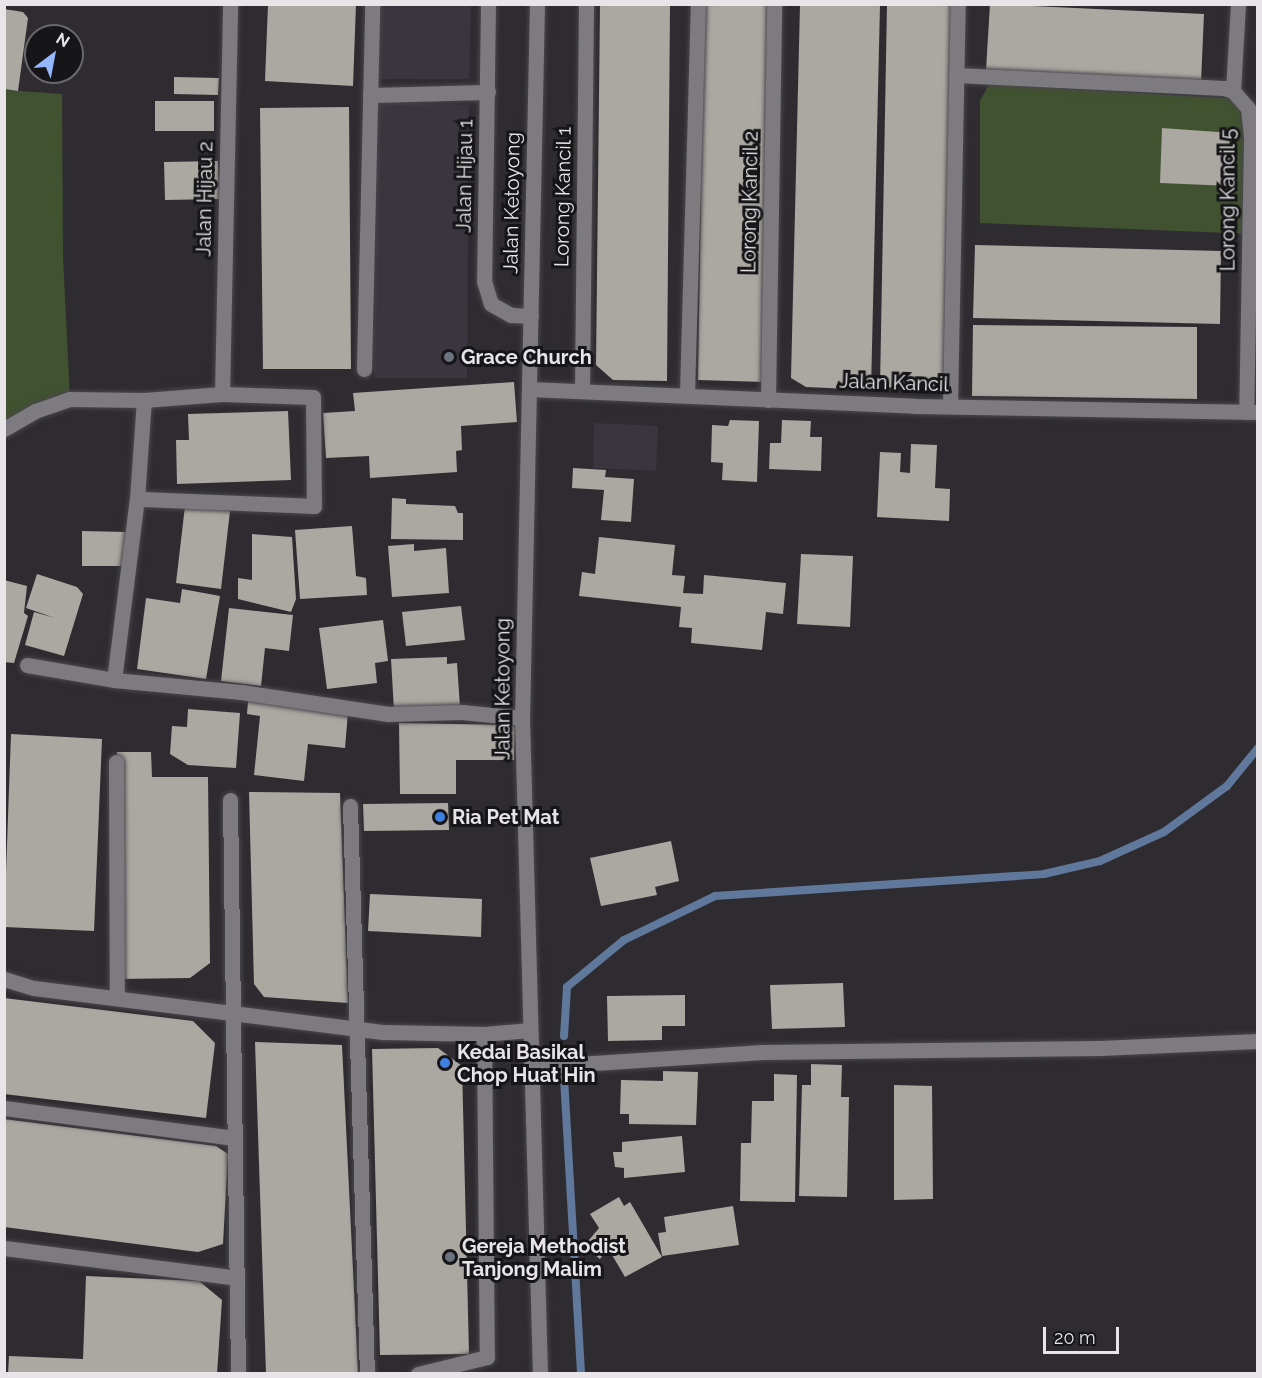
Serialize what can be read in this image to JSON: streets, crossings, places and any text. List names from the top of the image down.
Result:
{
  "streets": {
    "street": [
      "Jalan Hijau 1",
      "Lorong Kancil 1",
      "Jalan Hijau 2",
      "Lorong Kancil 5",
      "Lorong Kancil 2",
      "Jalan Ketoyong",
      "Jalan Kancil"
    ]
  },
  "crossings": [
    ["Jalan Hijau 1", "Jalan Ketoyong"],
    ["Lorong Kancil 1", "Jalan Kancil"],
    ["Lorong Kancil 5", "Jalan Kancil"],
    ["Lorong Kancil 2", "Jalan Kancil"],
    ["Jalan Ketoyong", "Jalan Kancil"]
  ],
  "places": [
    "Grace Church",
    "Ria Pet Mat",
    "Kedai Basikal Chop Huat Hin",
    "Gereja Methodist Tanjong Malim"
  ],
  "scale_bar": "20 m",
  "north": "top right"
}
